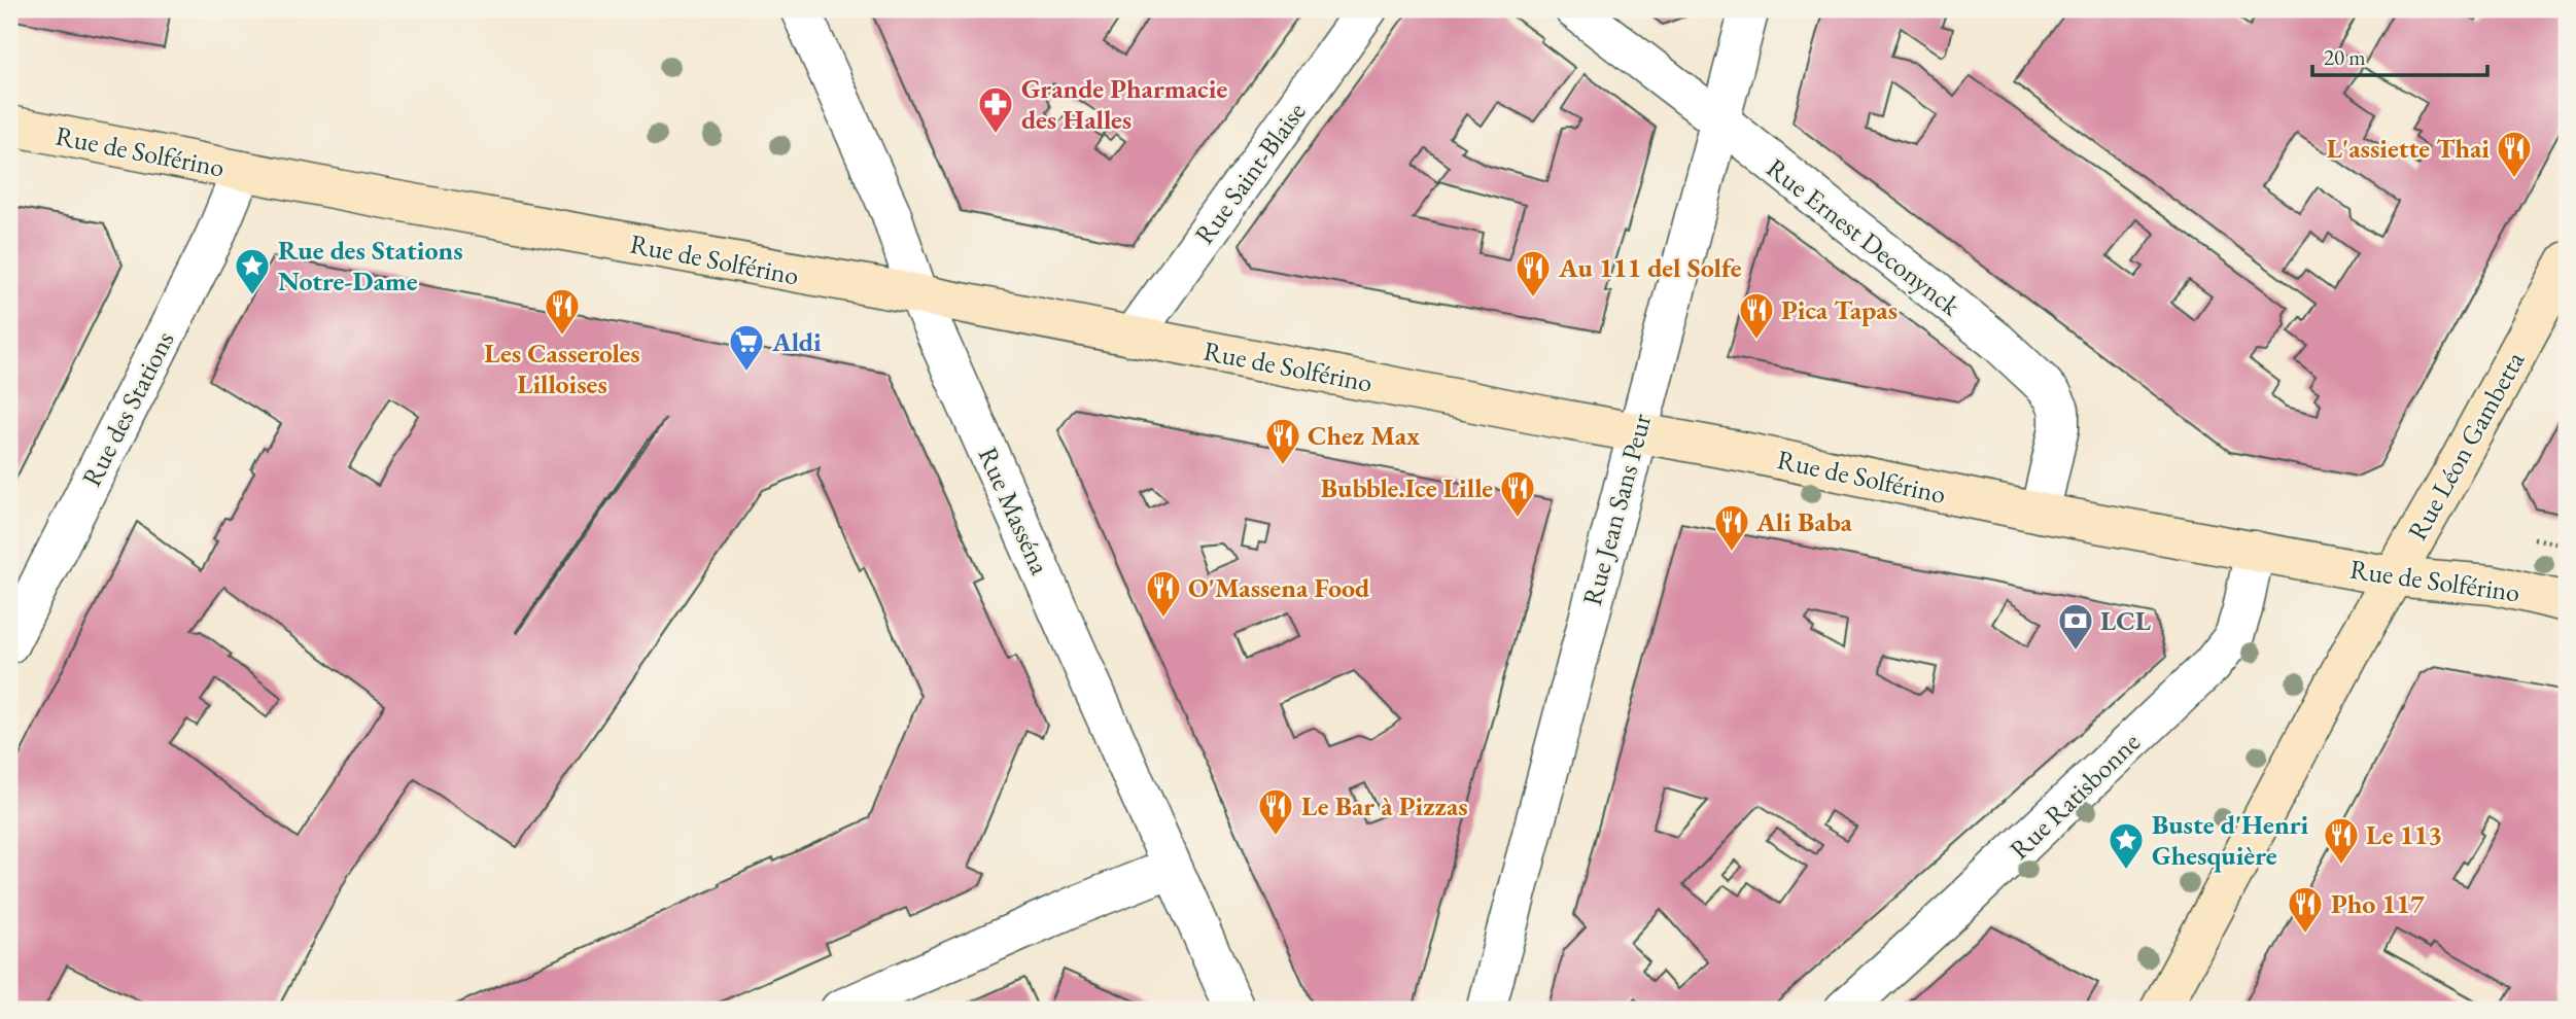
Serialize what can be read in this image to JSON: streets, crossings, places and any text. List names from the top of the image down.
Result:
{
  "streets": {
    "main road": ["Rue de Solférino", "Rue Léon Gambetta"],
    "street": [
      "Rue Saint-Blaise",
      "Rue Ernest Deconynck",
      "Rue des Stations",
      "Rue Jean Sans Peur",
      "Rue Masséna",
      "Rue Ratisbonne"
    ]
  },
  "crossings": [
    ["Rue de Solférino", "Rue Saint-Blaise"],
    ["Rue de Solférino", "Rue Ernest Deconynck"],
    ["Rue de Solférino", "Rue des Stations"],
    ["Rue de Solférino", "Rue Léon Gambetta"],
    ["Rue de Solférino", "Rue Jean Sans Peur"],
    ["Rue de Solférino", "Rue Masséna"],
    ["Rue de Solférino", "Rue Ratisbonne"],
    ["Rue Ernest Deconynck", "Rue Jean Sans Peur"]
  ],
  "places": {
    "pharmacy": ["Grande Pharmacie des Halles"],
    "restaurant": [
      "L'assiette Thai",
      "Au 111 del Solfe",
      "Les Casseroles Lilloises",
      "Pica Tapas",
      "Chez Max",
      "Bubble.Ice Lille",
      "Ali Baba",
      "O'Massena Food",
      "Le Bar à Pizzas",
      "Le 113",
      "Pho 117"
    ],
    "place": ["Rue des Stations Notre-Dame", "Buste d'Henri Ghesquière"],
    "supermarket": ["Aldi"],
    "bank": ["LCL"]
  },
  "scale_bar": "20 m"
}
